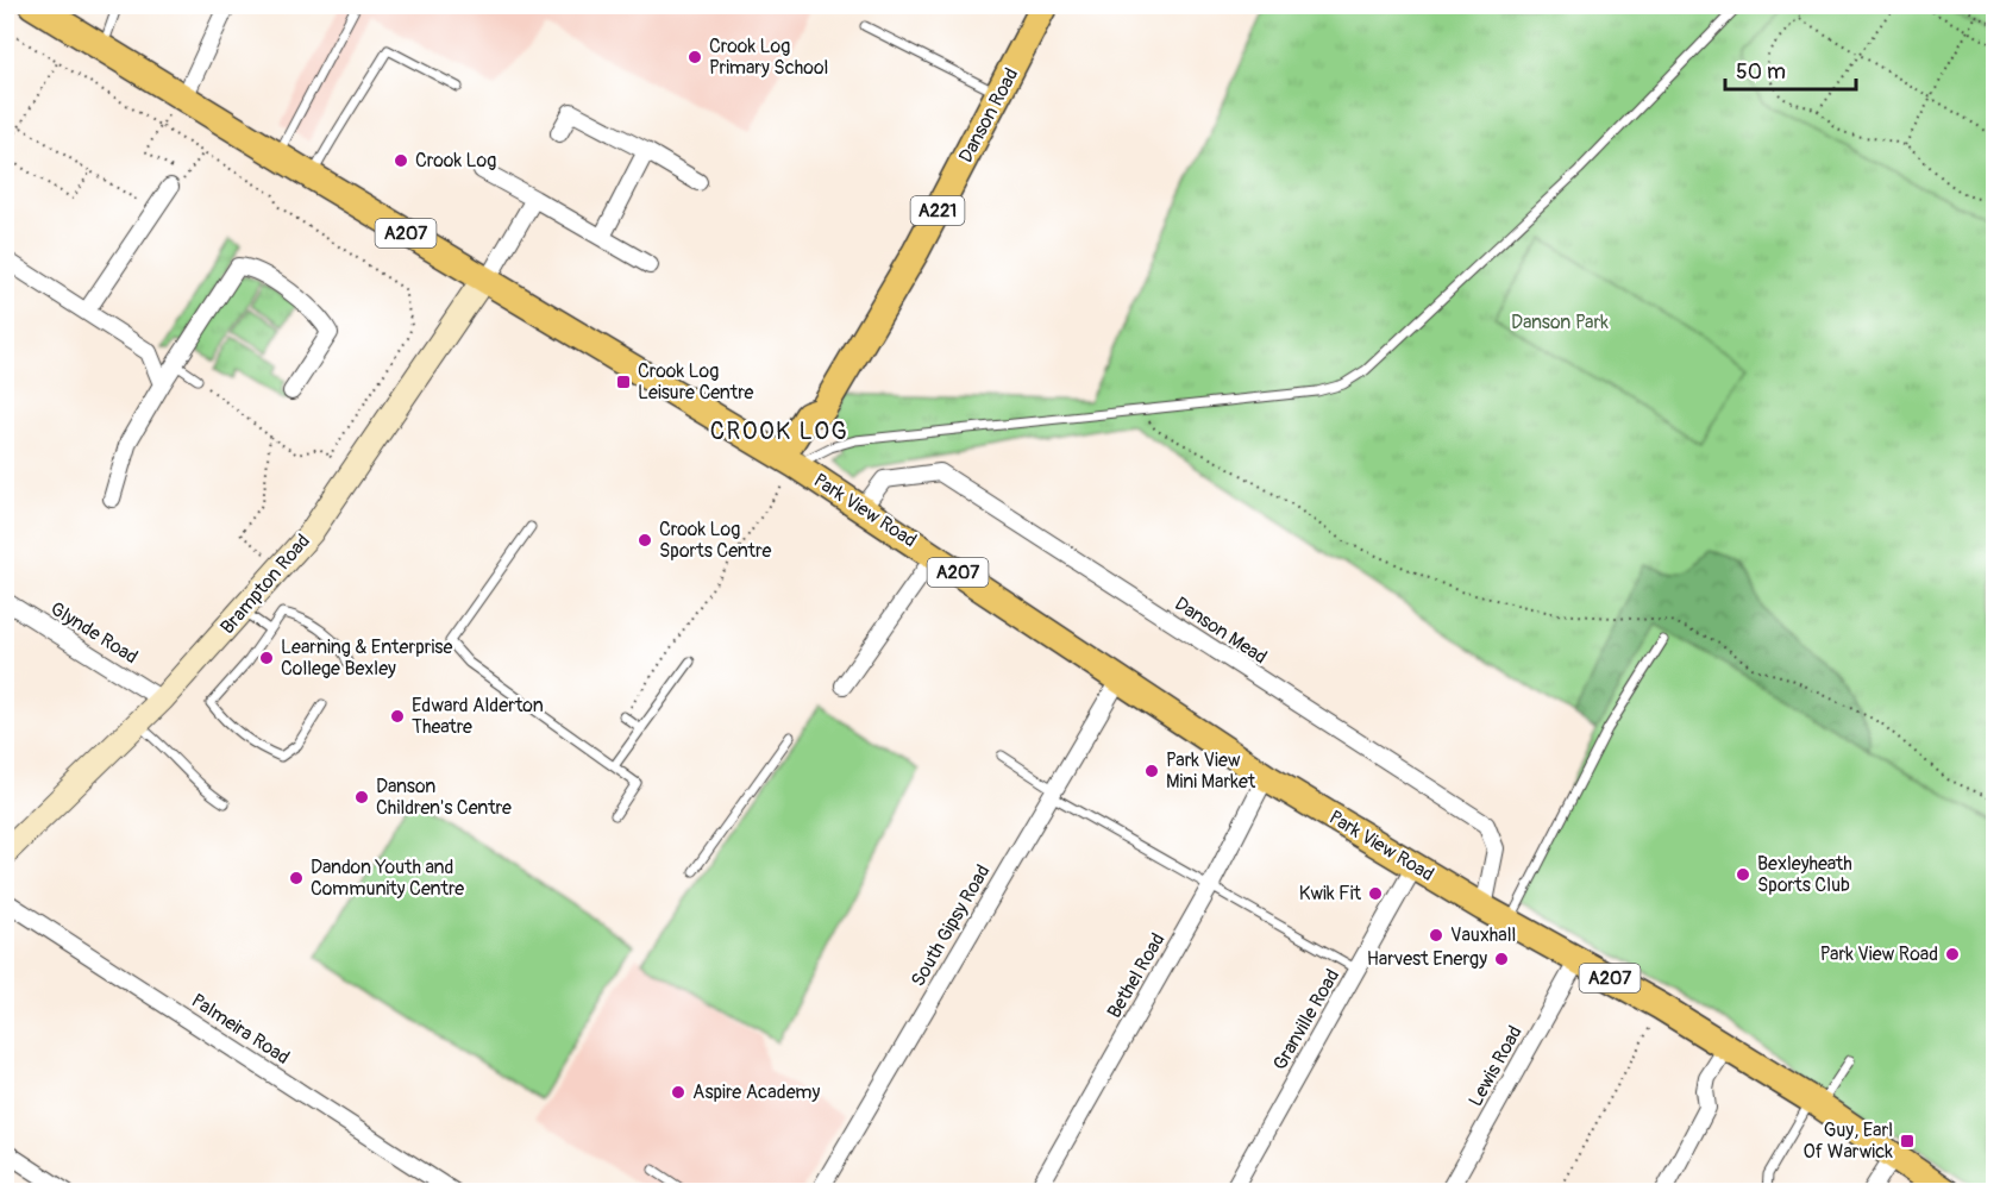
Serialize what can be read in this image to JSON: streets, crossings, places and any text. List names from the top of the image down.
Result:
{
  "streets": {
    "main road": [
      "Danson Road",
      "A221",
      "A207",
      "Park View Road"
    ],
    "street": [
      "Brampton Road",
      "Danson Mead",
      "Glynde Road",
      "South Gipsy Road",
      "Bethel Road",
      "Granville Road",
      "Palmeira Road",
      "Lewis Road"
    ]
  },
  "crossings": [
    ["Danson Road", "A207"],
    ["Danson Road", "Park View Road"],
    ["A207", "Park View Road"],
    ["A207", "Brampton Road"],
    ["Park View Road", "Danson Mead"],
    ["Park View Road", "South Gipsy Road"],
    ["Park View Road", "Bethel Road"],
    ["Park View Road", "Granville Road"],
    ["Park View Road", "Lewis Road"],
    ["Brampton Road", "Glynde Road"]
  ],
  "districts": ["CROOK LOG"],
  "parks": ["Danson Park"],
  "places": {
    "other": [
      "Crook Log Primary School",
      "Crook Log",
      "Crook Log Sports Centre",
      "Learning & Enterprise College Bexley",
      "Edward Alderton Theatre",
      "Park View Mini Market",
      "Danson Children's Centre",
      "Bexleyheath Sports Club",
      "Dandon Youth and Community Centre",
      "Kwik Fit",
      "Vauxhall",
      "Park View Road",
      "Harvest Energy",
      "Aspire Academy"
    ],
    "transit": ["Crook Log Leisure Centre", "Guy, Earl Of Warwick"]
  },
  "scale_bar": "50 m"
}
